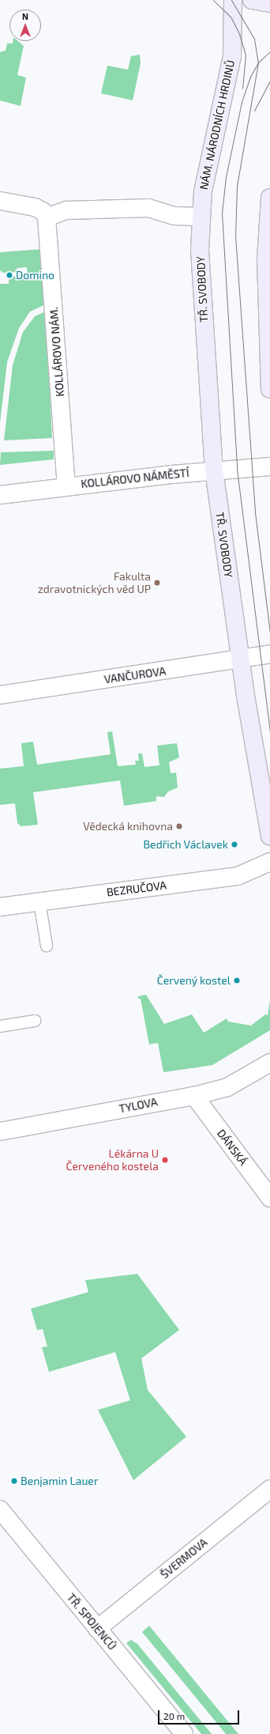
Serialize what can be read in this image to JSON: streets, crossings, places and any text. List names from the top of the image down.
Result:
{
  "streets": {
    "street": [
      "NÁM. NÁRODNÍCH HRDINŮ",
      "TŘ. SVOBODY",
      "KOLLÁROVO NÁM.",
      "KOLLÁROVO NÁMĚSTÍ",
      "VANČUROVA",
      "BEZRUČOVA",
      "TYLOVA",
      "DÁNSKÁ",
      "ŠVERMOVA",
      "TŘ. SPOJENCŮ"
    ]
  },
  "crossings": [
    ["NÁM. NÁRODNÍCH HRDINŮ", "TŘ. SVOBODY"],
    ["TŘ. SVOBODY", "KOLLÁROVO NÁMĚSTÍ"],
    ["TŘ. SVOBODY", "VANČUROVA"],
    ["KOLLÁROVO NÁM.", "KOLLÁROVO NÁMĚSTÍ"],
    ["TYLOVA", "DÁNSKÁ"],
    ["ŠVERMOVA", "TŘ. SPOJENCŮ"]
  ],
  "places": [
    "Domino",
    "Fakulta zdravotnických věd UP",
    "Vědecká knihovna",
    "Bedřich Václavek",
    "Červený kostel",
    "Lékárna U Červeného kostela",
    "Benjamin Lauer"
  ],
  "scale_bar": "20 m",
  "north": "top"
}
